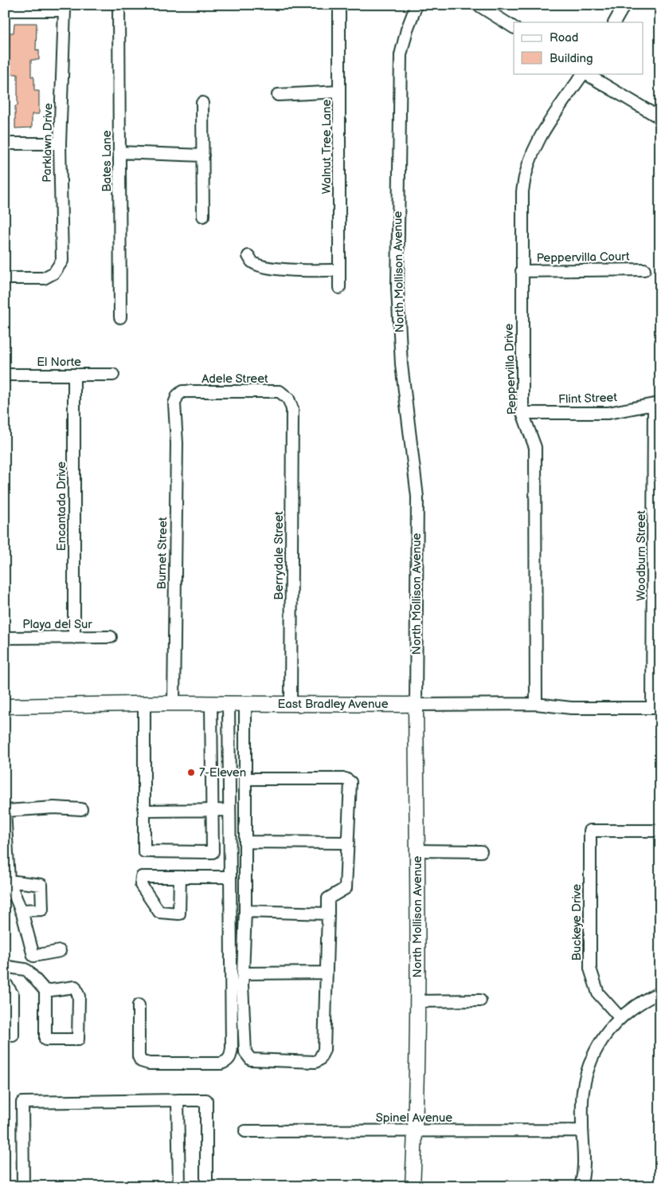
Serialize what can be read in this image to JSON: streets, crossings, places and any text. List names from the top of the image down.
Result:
{
  "streets": {
    "main road": ["North Mollison Avenue", "East Bradley Avenue"],
    "street": [
      "Parklawn Drive",
      "Walnut Tree Lane",
      "Bates Lane",
      "Peppervilla Court",
      "El Norte",
      "Peppervilla Drive",
      "Adele Street",
      "Flint Street",
      "Encantada Drive",
      "Burnet Street",
      "Berrydale Street",
      "Woodburn Street",
      "Playa del Sur",
      "Buckeye Drive",
      "Spinel Avenue"
    ]
  },
  "crossings": [
    ["Peppervilla Court", "Peppervilla Drive"],
    ["North Mollison Avenue", "East Bradley Avenue"],
    ["North Mollison Avenue", "Spinel Avenue"],
    ["El Norte", "Encantada Drive"],
    ["Peppervilla Drive", "Flint Street"],
    ["Peppervilla Drive", "East Bradley Avenue"],
    ["Adele Street", "Burnet Street"],
    ["Adele Street", "Berrydale Street"],
    ["Flint Street", "Woodburn Street"],
    ["Encantada Drive", "Playa del Sur"],
    ["Burnet Street", "East Bradley Avenue"],
    ["Berrydale Street", "East Bradley Avenue"],
    ["Woodburn Street", "East Bradley Avenue"]
  ],
  "places": ["7-Eleven"],
  "legend": ["Road", "Building"]
}
